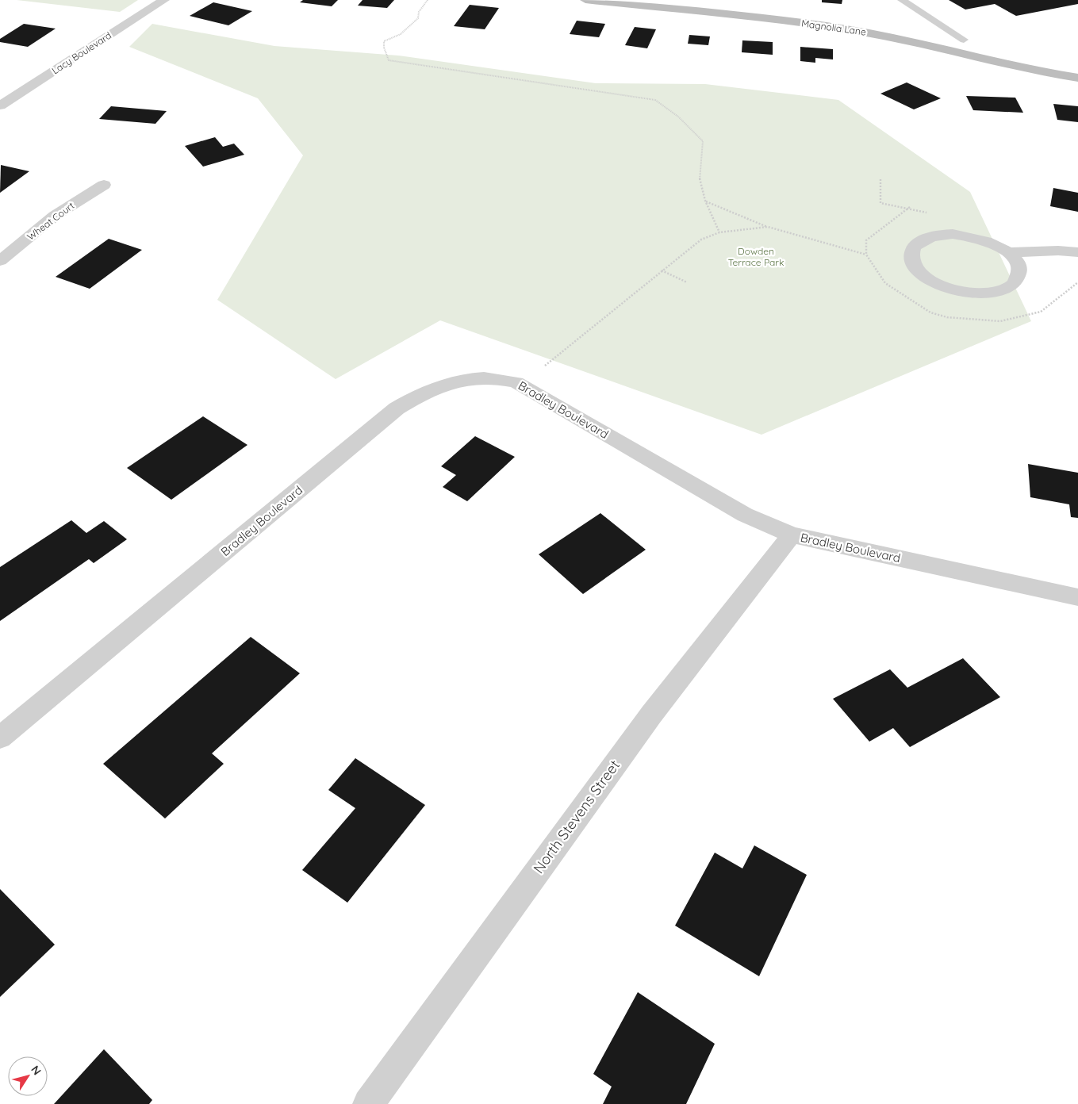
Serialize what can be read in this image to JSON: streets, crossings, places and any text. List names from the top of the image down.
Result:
{
  "streets": {
    "street": [
      "Magnolia Lane",
      "Lacy Boulevard",
      "Wheat Court",
      "Bradley Boulevard",
      "North Stevens Street"
    ]
  },
  "crossings": [
    ["Bradley Boulevard", "North Stevens Street"]
  ],
  "parks": ["Dowden Terrace Park"],
  "north": "top right"
}
